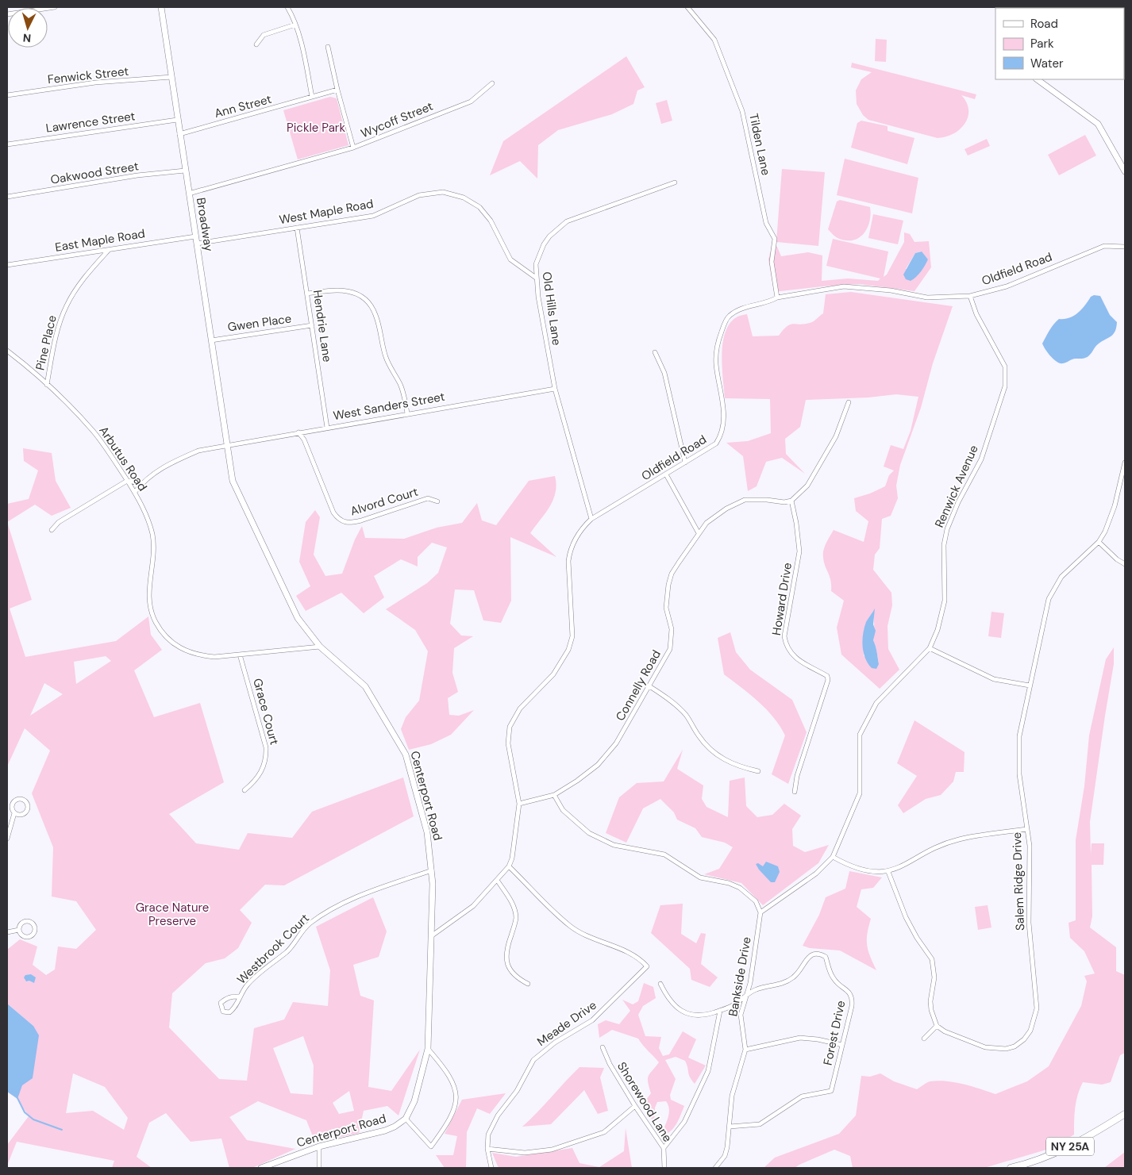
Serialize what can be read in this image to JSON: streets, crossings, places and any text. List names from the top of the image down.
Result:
{
  "streets": {
    "main road": ["Broadway", "Centerport Road", "NY 25A"],
    "street": [
      "Fenwick Street",
      "Ann Street",
      "Wycoff Street",
      "Lawrence Street",
      "Tilden Lane",
      "Oakwood Street",
      "West Maple Road",
      "East Maple Road",
      "Oldfield Road",
      "Old Hills Lane",
      "Gwen Place",
      "Hendrie Lane",
      "Pine Place",
      "West Sanders Street",
      "Arbutus Road",
      "Renwick Avenue",
      "Alvord Court",
      "Howard Drive",
      "Connelly Road",
      "Grace Court",
      "Salem Ridge Drive",
      "Westbrook Court",
      "Bankside Drive",
      "Meade Drive",
      "Forest Drive",
      "Shorewood Lane"
    ]
  },
  "crossings": [
    ["Fenwick Street", "Broadway"],
    ["Ann Street", "Broadway"],
    ["Wycoff Street", "Broadway"],
    ["Lawrence Street", "Broadway"],
    ["Tilden Lane", "Oldfield Road"],
    ["Oakwood Street", "Broadway"],
    ["West Maple Road", "Broadway"],
    ["West Maple Road", "Old Hills Lane"],
    ["West Maple Road", "Hendrie Lane"],
    ["Broadway", "East Maple Road"],
    ["Broadway", "Gwen Place"],
    ["Broadway", "West Sanders Street"],
    ["Broadway", "Centerport Road"],
    ["East Maple Road", "Pine Place"],
    ["Oldfield Road", "Old Hills Lane"],
    ["Oldfield Road", "Renwick Avenue"],
    ["Oldfield Road", "Connelly Road"],
    ["Oldfield Road", "Centerport Road"],
    ["Oldfield Road", "Meade Drive"],
    ["Old Hills Lane", "West Sanders Street"],
    ["Gwen Place", "Hendrie Lane"],
    ["Hendrie Lane", "West Sanders Street"],
    ["Pine Place", "Arbutus Road"],
    ["West Sanders Street", "Arbutus Road"],
    ["West Sanders Street", "Alvord Court"],
    ["West Sanders Street", "Centerport Road"],
    ["Arbutus Road", "Grace Court"],
    ["Arbutus Road", "Centerport Road"],
    ["Renwick Avenue", "Bankside Drive"],
    ["Howard Drive", "Connelly Road"],
    ["Centerport Road", "Westbrook Court"],
    ["Bankside Drive", "Forest Drive"]
  ],
  "parks": ["Pickle Park", "Grace Nature Preserve"],
  "legend": ["Road", "Park", "Water"],
  "north": "bottom"
}
